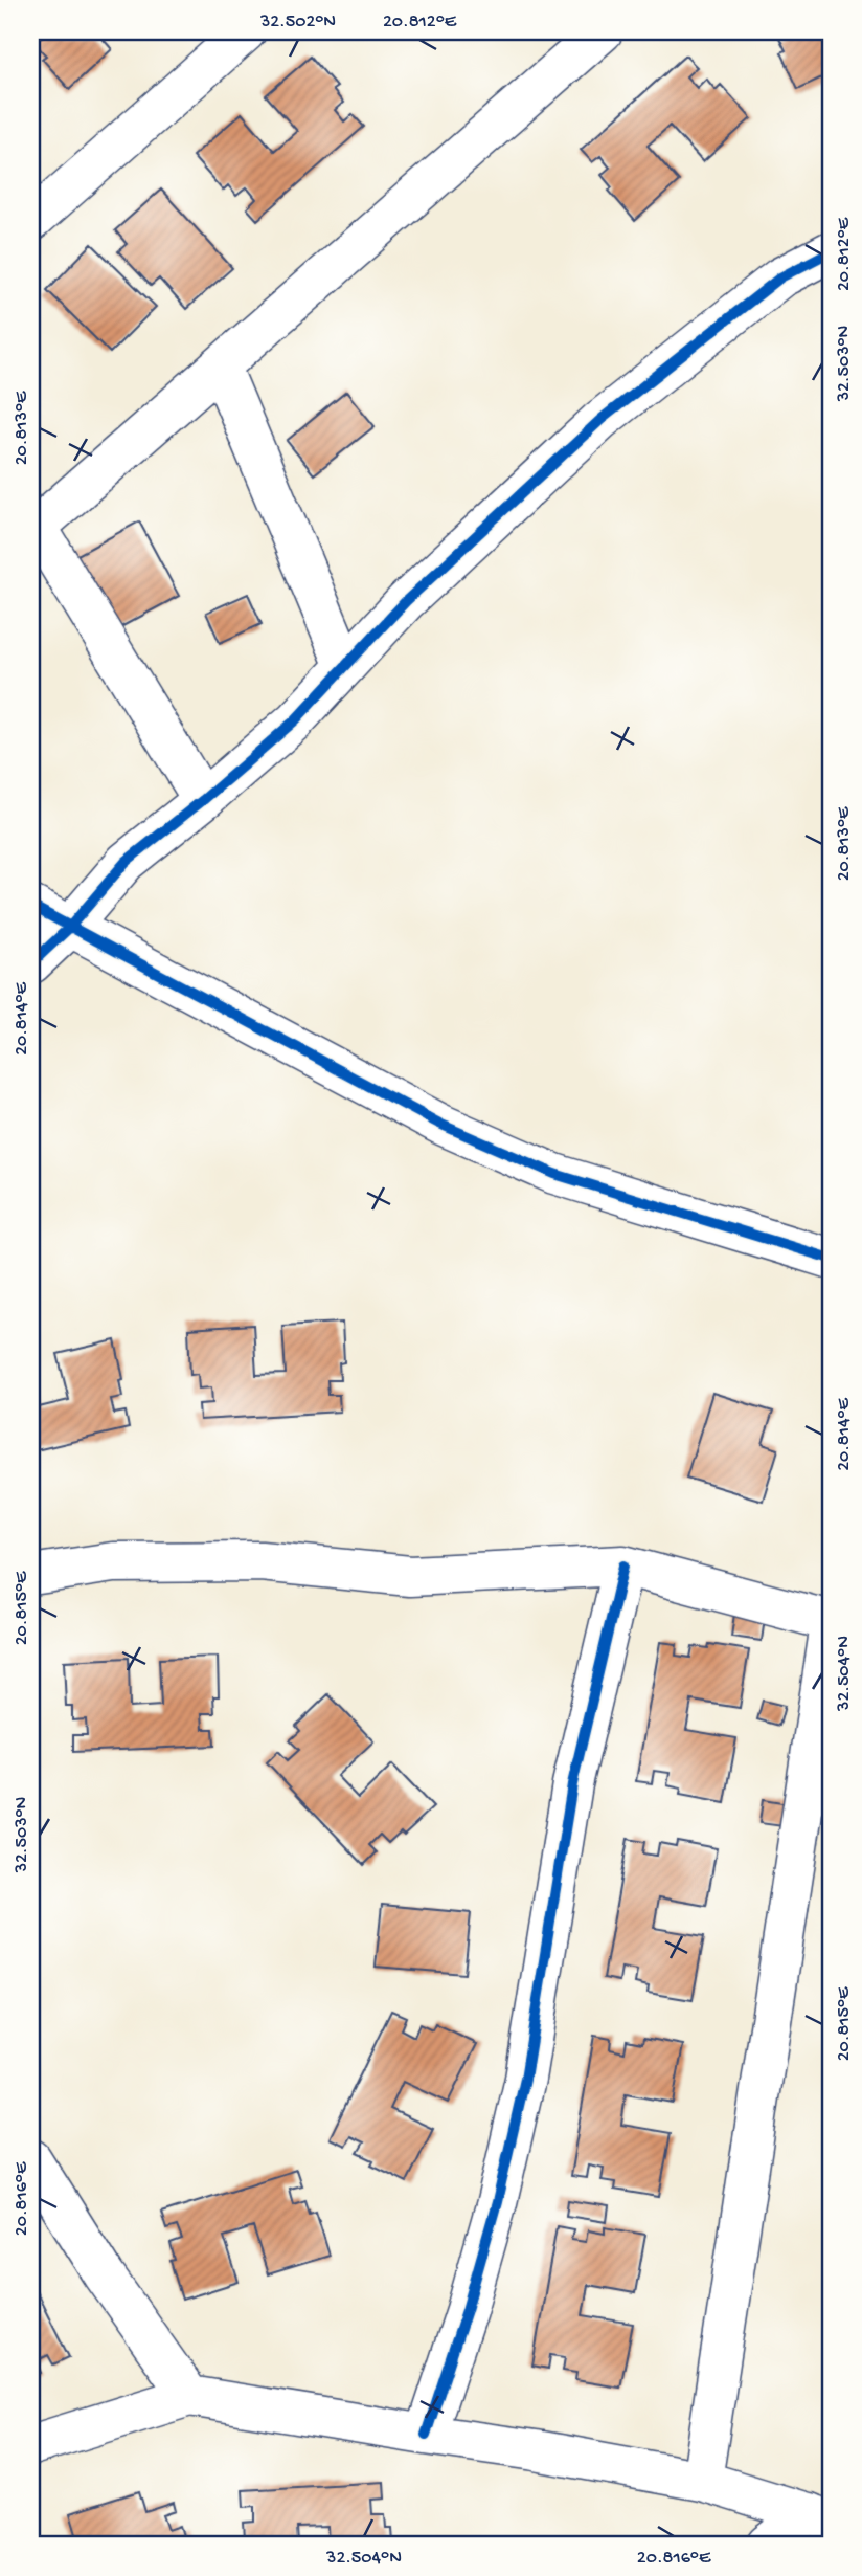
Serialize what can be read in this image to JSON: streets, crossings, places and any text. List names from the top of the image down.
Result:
{
  "coordinates": [
    "32.502°N",
    "20.812°E",
    "32.503°N",
    "20.813°E",
    "20.814°E",
    "20.815°E",
    "32.504°N",
    "20.816°E"
  ]
}
